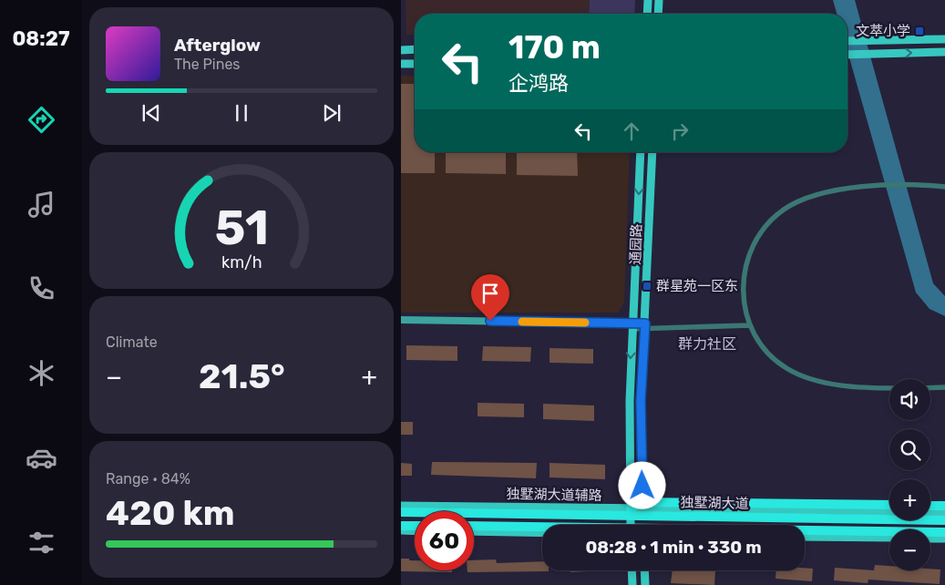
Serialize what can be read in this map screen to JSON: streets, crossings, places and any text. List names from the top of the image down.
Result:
{
  "streets": {
    "highway": ["独墅湖大道"],
    "main road": ["通园路", "独墅湖大道辅路"]
  },
  "crossings": [
    ["通园路", "独墅湖大道辅路"]
  ],
  "districts": ["群力社区"],
  "places": {
    "transit": ["文萃小学", "群星苑一区东"]
  },
  "page": {
    "tabs": "08:27",
    "turn": ["170 m", "企鸿路"],
    "song": ["Afterglow", "The Pines"],
    "tile": [
      "Climate",
      ["Range · 84%", "420 km"]
    ],
    "heat": ["−", "21.5°", "+"],
    "map_buttons": ["+", "−"],
    "limit": "60",
    "trip": "08:28 · 1 min · 330 m",
    "gauge": ["51", "km/h"]
  }
}
